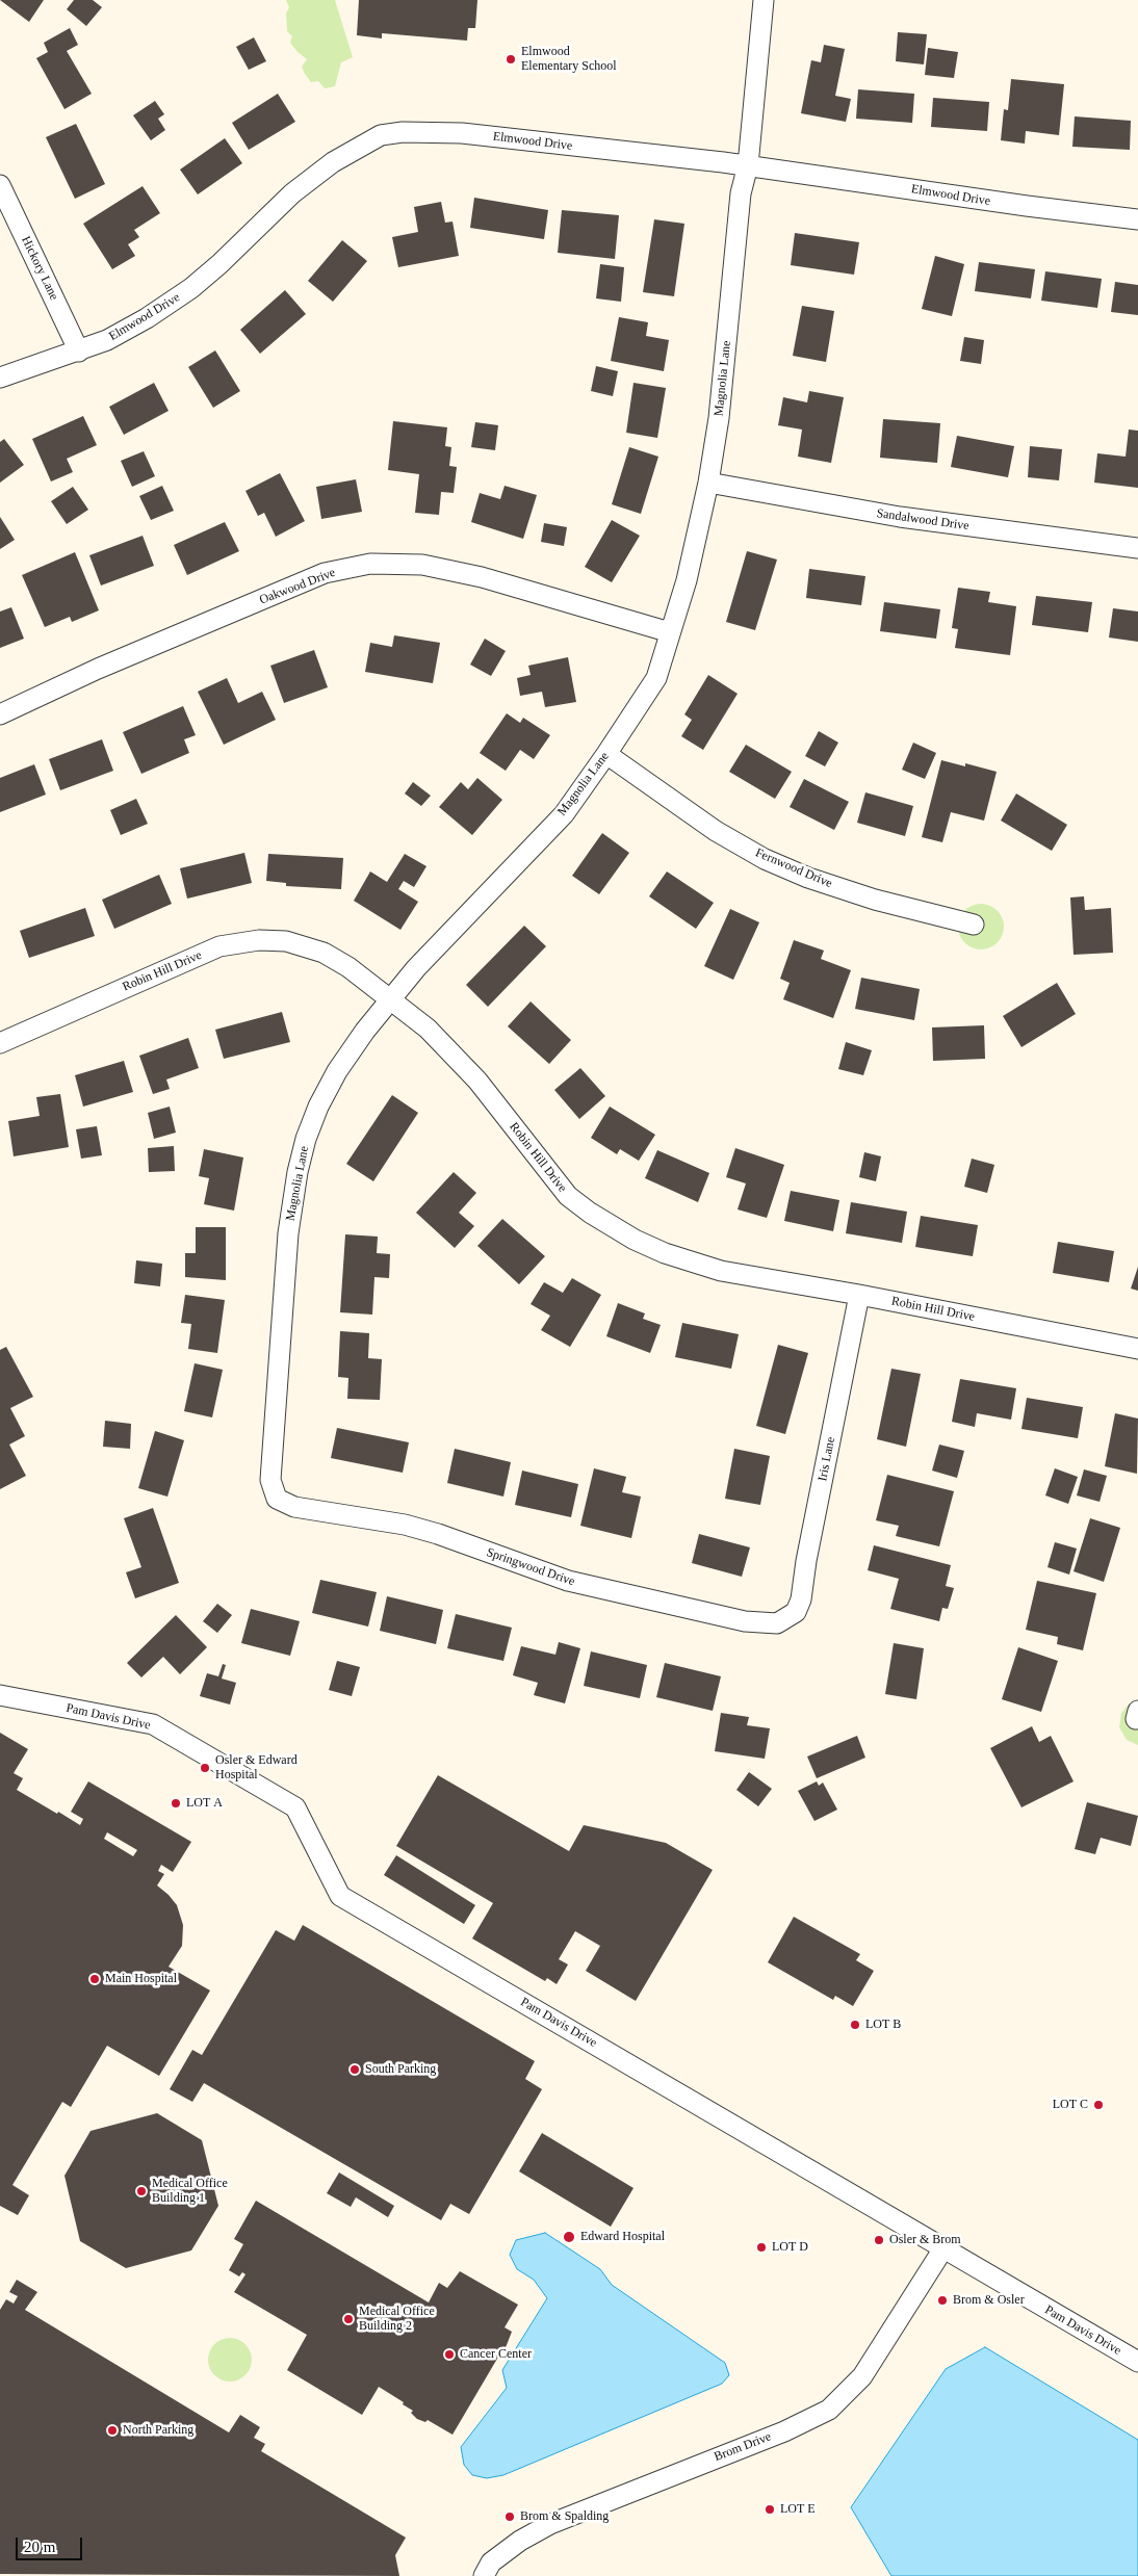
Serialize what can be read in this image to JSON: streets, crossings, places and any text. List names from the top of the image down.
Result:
{
  "streets": {
    "street": [
      "Elmwood Drive",
      "Hickory Lane",
      "Magnolia Lane",
      "Sandalwood Drive",
      "Oakwood Drive",
      "Fernwood Drive",
      "Robin Hill Drive",
      "Iris Lane",
      "Springwood Drive",
      "Pam Davis Drive",
      "Brom Drive"
    ]
  },
  "crossings": [
    ["Elmwood Drive", "Hickory Lane"],
    ["Elmwood Drive", "Magnolia Lane"],
    ["Magnolia Lane", "Sandalwood Drive"],
    ["Magnolia Lane", "Oakwood Drive"],
    ["Magnolia Lane", "Fernwood Drive"],
    ["Magnolia Lane", "Robin Hill Drive"],
    ["Magnolia Lane", "Springwood Drive"],
    ["Robin Hill Drive", "Iris Lane"],
    ["Iris Lane", "Springwood Drive"],
    ["Pam Davis Drive", "Brom Drive"]
  ],
  "places": [
    "Elmwood Elementary School",
    "Osler & Edward Hospital",
    "LOT A",
    "Main Hospital",
    "LOT B",
    "South Parking",
    "LOT C",
    "Medical Office Building 1",
    "Edward Hospital",
    "Osler & Brom",
    "LOT D",
    "Brom & Osler",
    "Medical Office Building 2",
    "Cancer Center",
    "North Parking",
    "LOT E",
    "Brom & Spalding"
  ],
  "scale_bar": "20 m"
}
